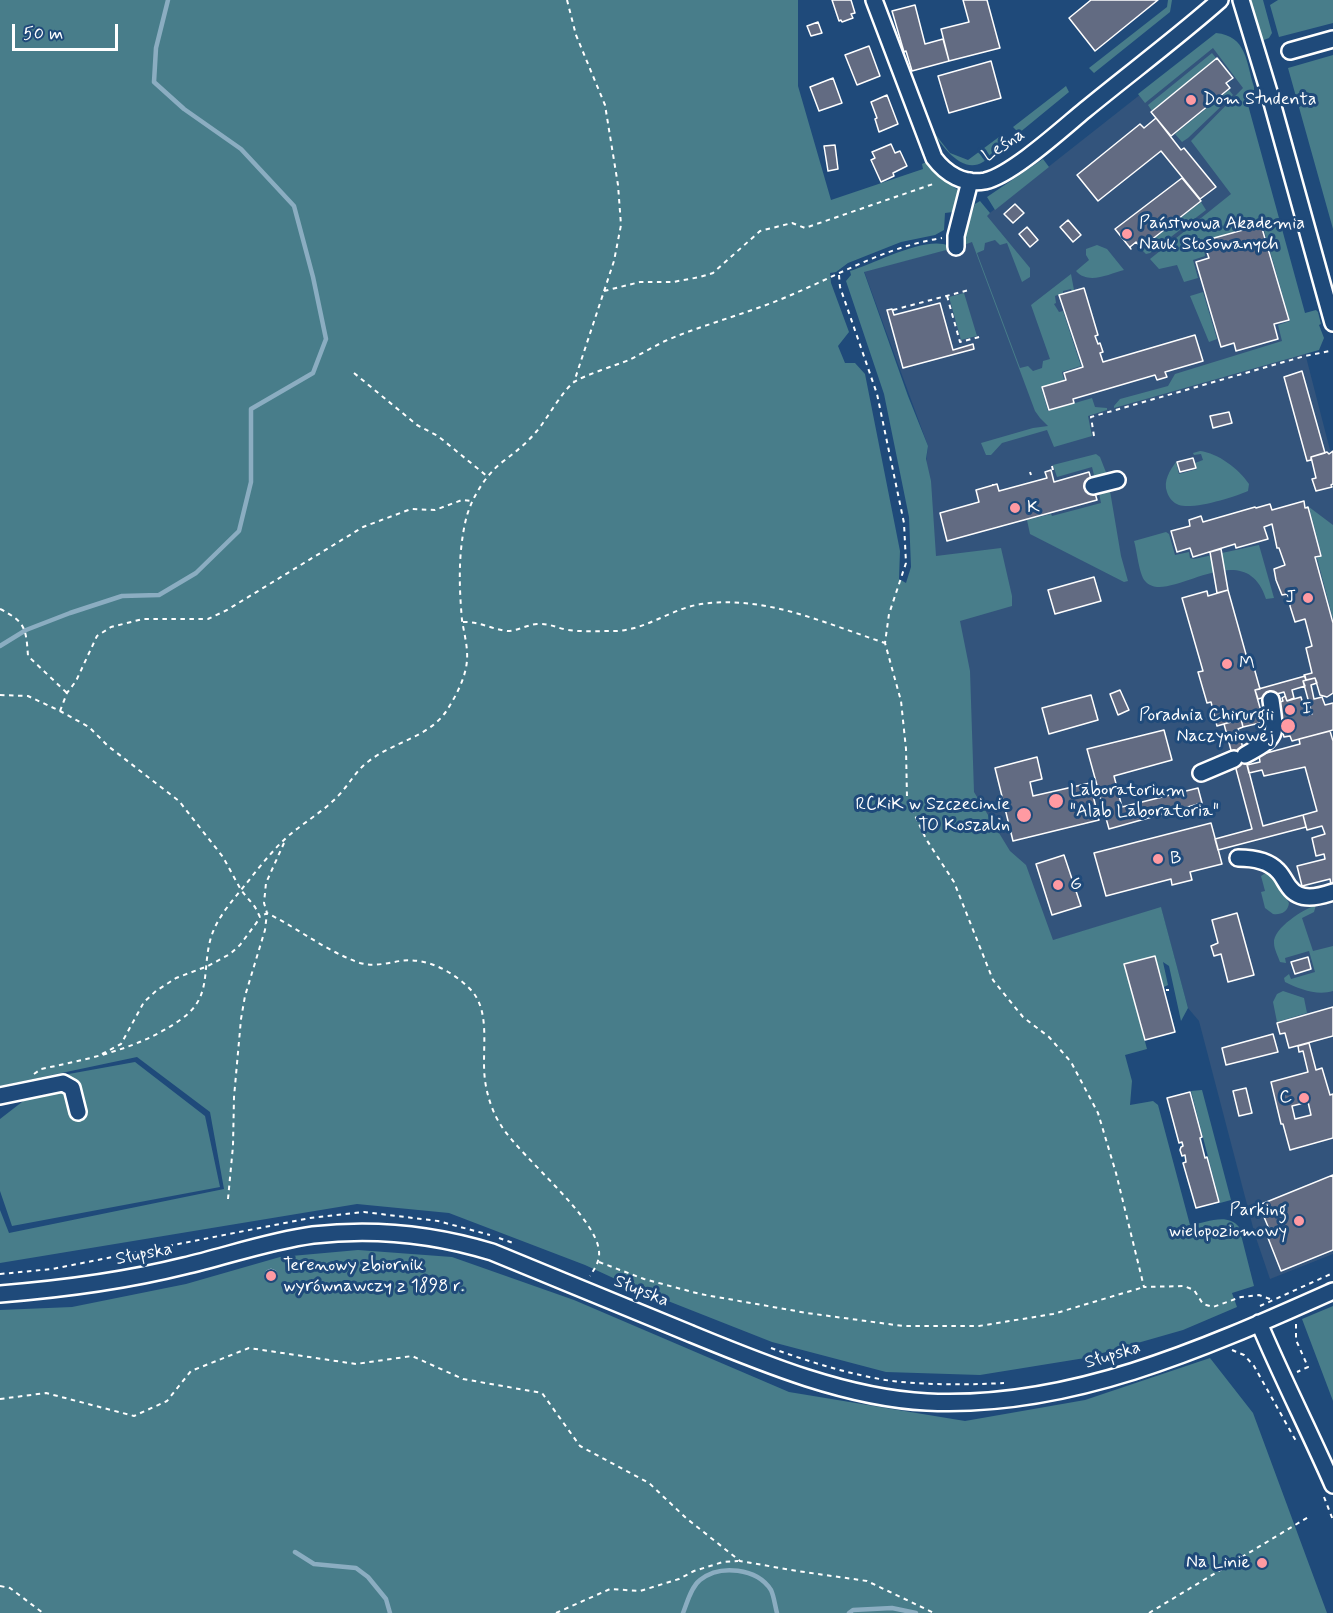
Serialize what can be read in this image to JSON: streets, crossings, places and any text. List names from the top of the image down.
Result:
{
  "streets": {
    "street": ["Leśna", "Słupska"]
  },
  "places": [
    "Dom Studenta",
    "Państwowa Akademia Nauk Stosowanych",
    "K",
    "J",
    "M",
    "I",
    "Poradnia Chirurgii Naczyniowej",
    "Laboratorium \"Alab Laboratoria\"",
    "RCKiK w Szczecinie TO Koszalin",
    "B",
    "G",
    "C",
    "Parking wielopoziomowy",
    "Terenowy zbiornik wyrównawczy z 1898 r.",
    "Na Linie"
  ],
  "scale_bar": "50 m"
}
